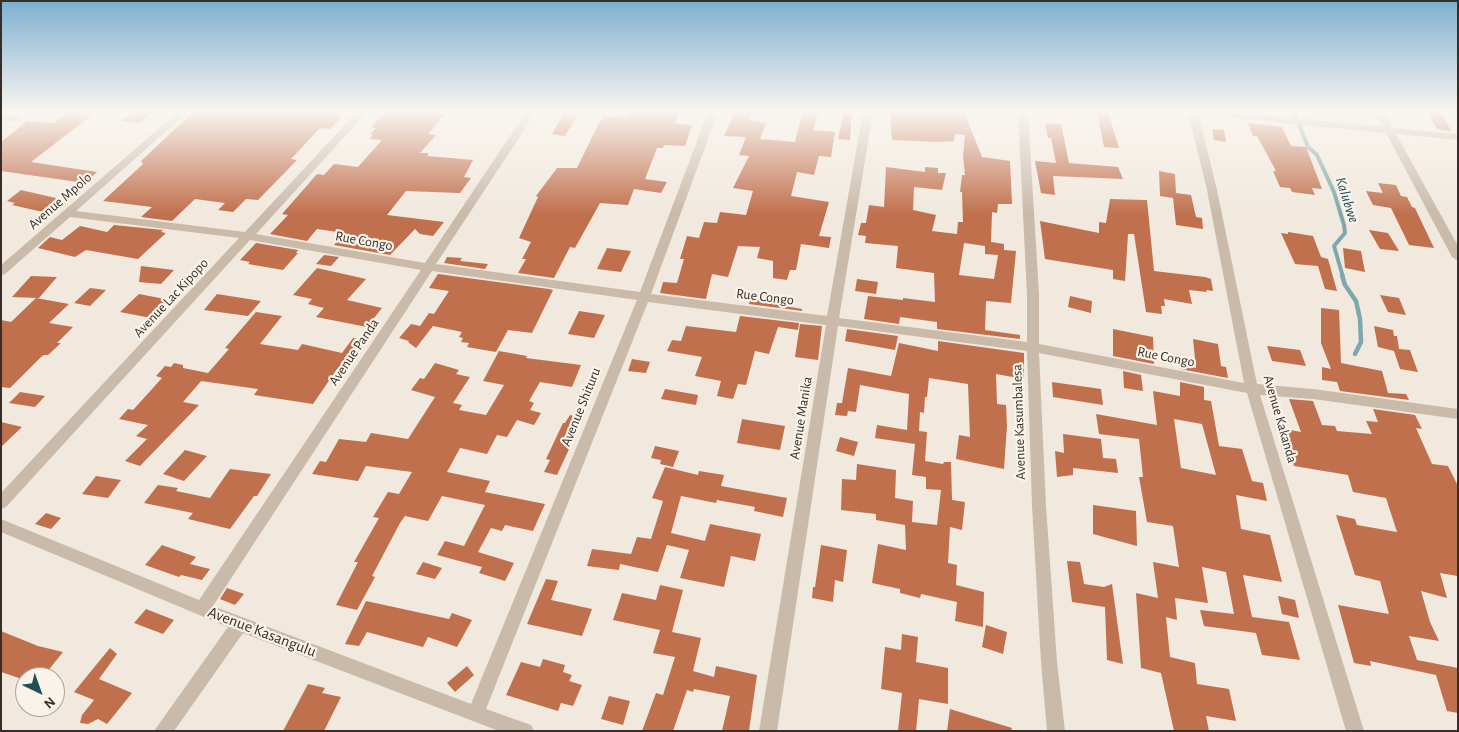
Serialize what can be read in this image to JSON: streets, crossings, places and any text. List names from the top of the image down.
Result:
{
  "streets": {
    "street": [
      "Avenue Mpolo",
      "Rue Congo",
      "Avenue Lac Kipopo",
      "Avenue Panda",
      "Avenue Shituru",
      "Avenue Manika",
      "Avenue Kakanda",
      "Avenue Kasumbalesa",
      "Avenue Kasangulu"
    ]
  },
  "crossings": [
    ["Avenue Mpolo", "Rue Congo"],
    ["Rue Congo", "Avenue Lac Kipopo"],
    ["Rue Congo", "Avenue Panda"],
    ["Rue Congo", "Avenue Shituru"],
    ["Rue Congo", "Avenue Manika"],
    ["Rue Congo", "Avenue Kakanda"],
    ["Rue Congo", "Avenue Kasumbalesa"],
    ["Avenue Panda", "Avenue Kasangulu"],
    ["Avenue Shituru", "Avenue Kasangulu"]
  ],
  "water": ["Kalubwe"],
  "north": "bottom right"
}
